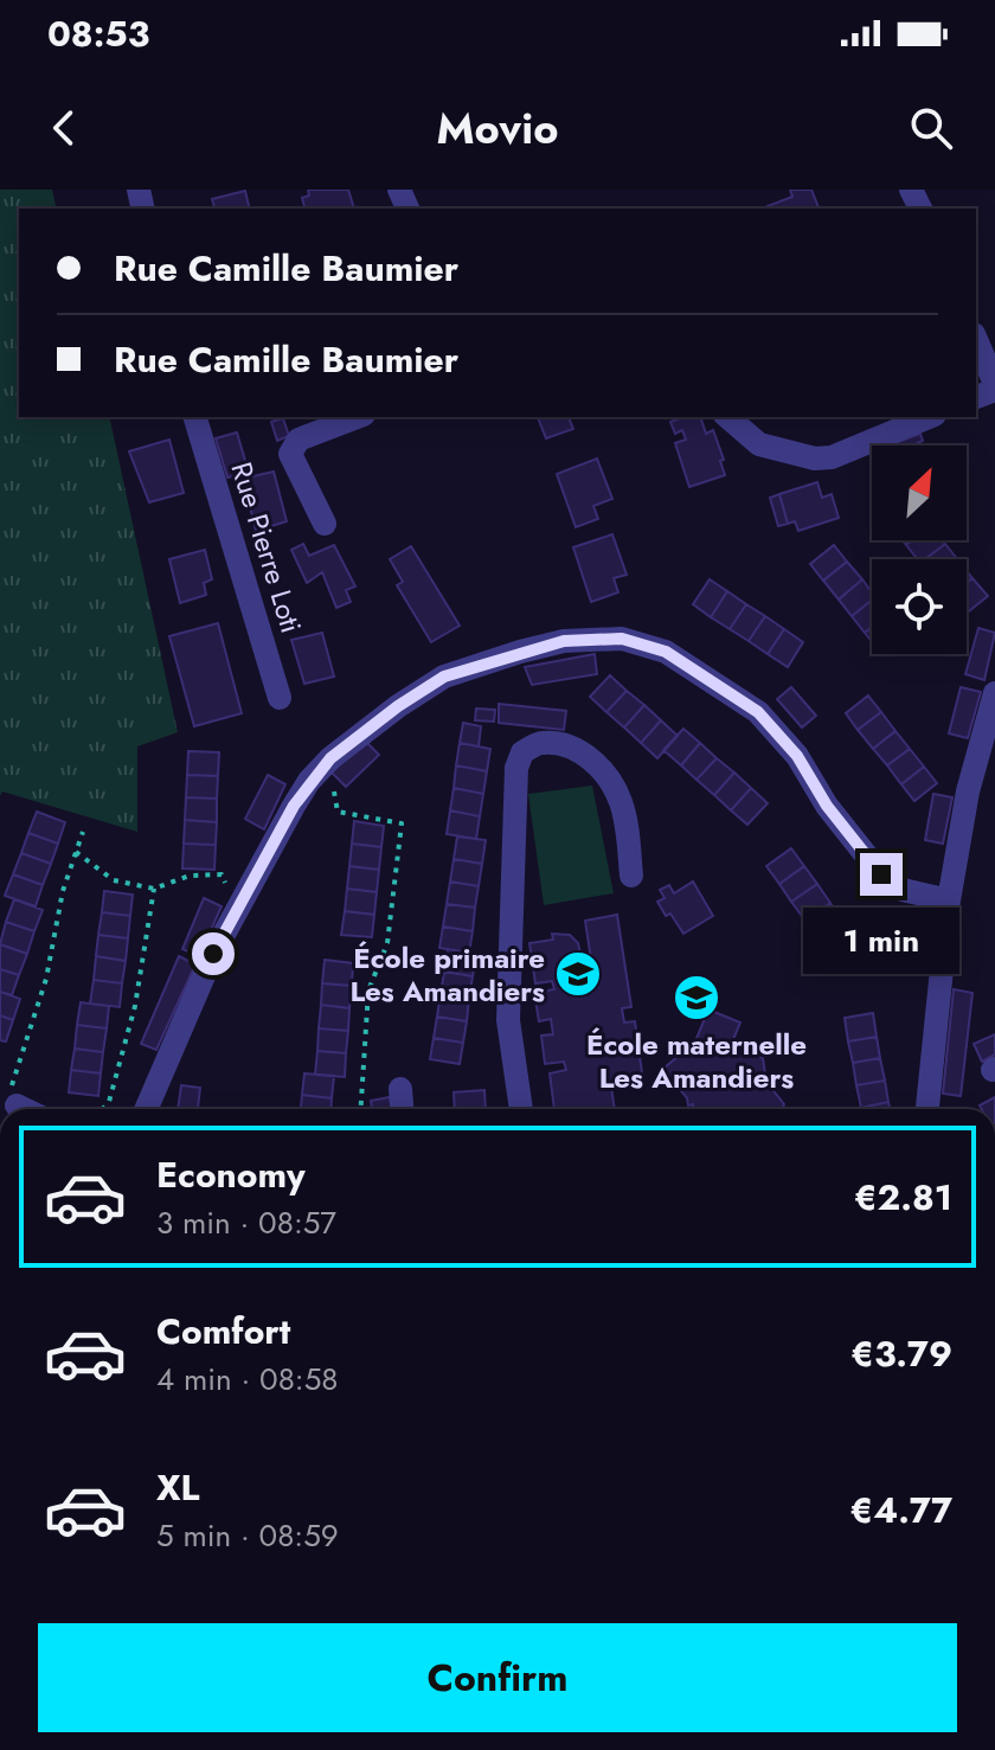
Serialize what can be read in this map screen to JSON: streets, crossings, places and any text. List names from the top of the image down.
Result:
{
  "streets": {
    "street": ["Rue Pierre Loti"]
  },
  "places": {
    "school or university": ["École primaire Les Amandiers", "École maternelle Les Amandiers"]
  },
  "north": "top right",
  "page": {
    "status": "08:53",
    "header": "Movio",
    "banner": ["Rue Camille Baumier", "Rue Camille Baumier"],
    "bubble": "1 min",
    "list": [
      {
        "name": "Economy",
        "note": "3 min · 08:57",
        "value": "€2.81"
      },
      {
        "name": "Comfort",
        "note": "4 min · 08:58",
        "value": "€3.79"
      },
      {
        "name": "XL",
        "note": "5 min · 08:59",
        "value": "€4.77"
      }
    ],
    "buttons": "Confirm"
  }
}
